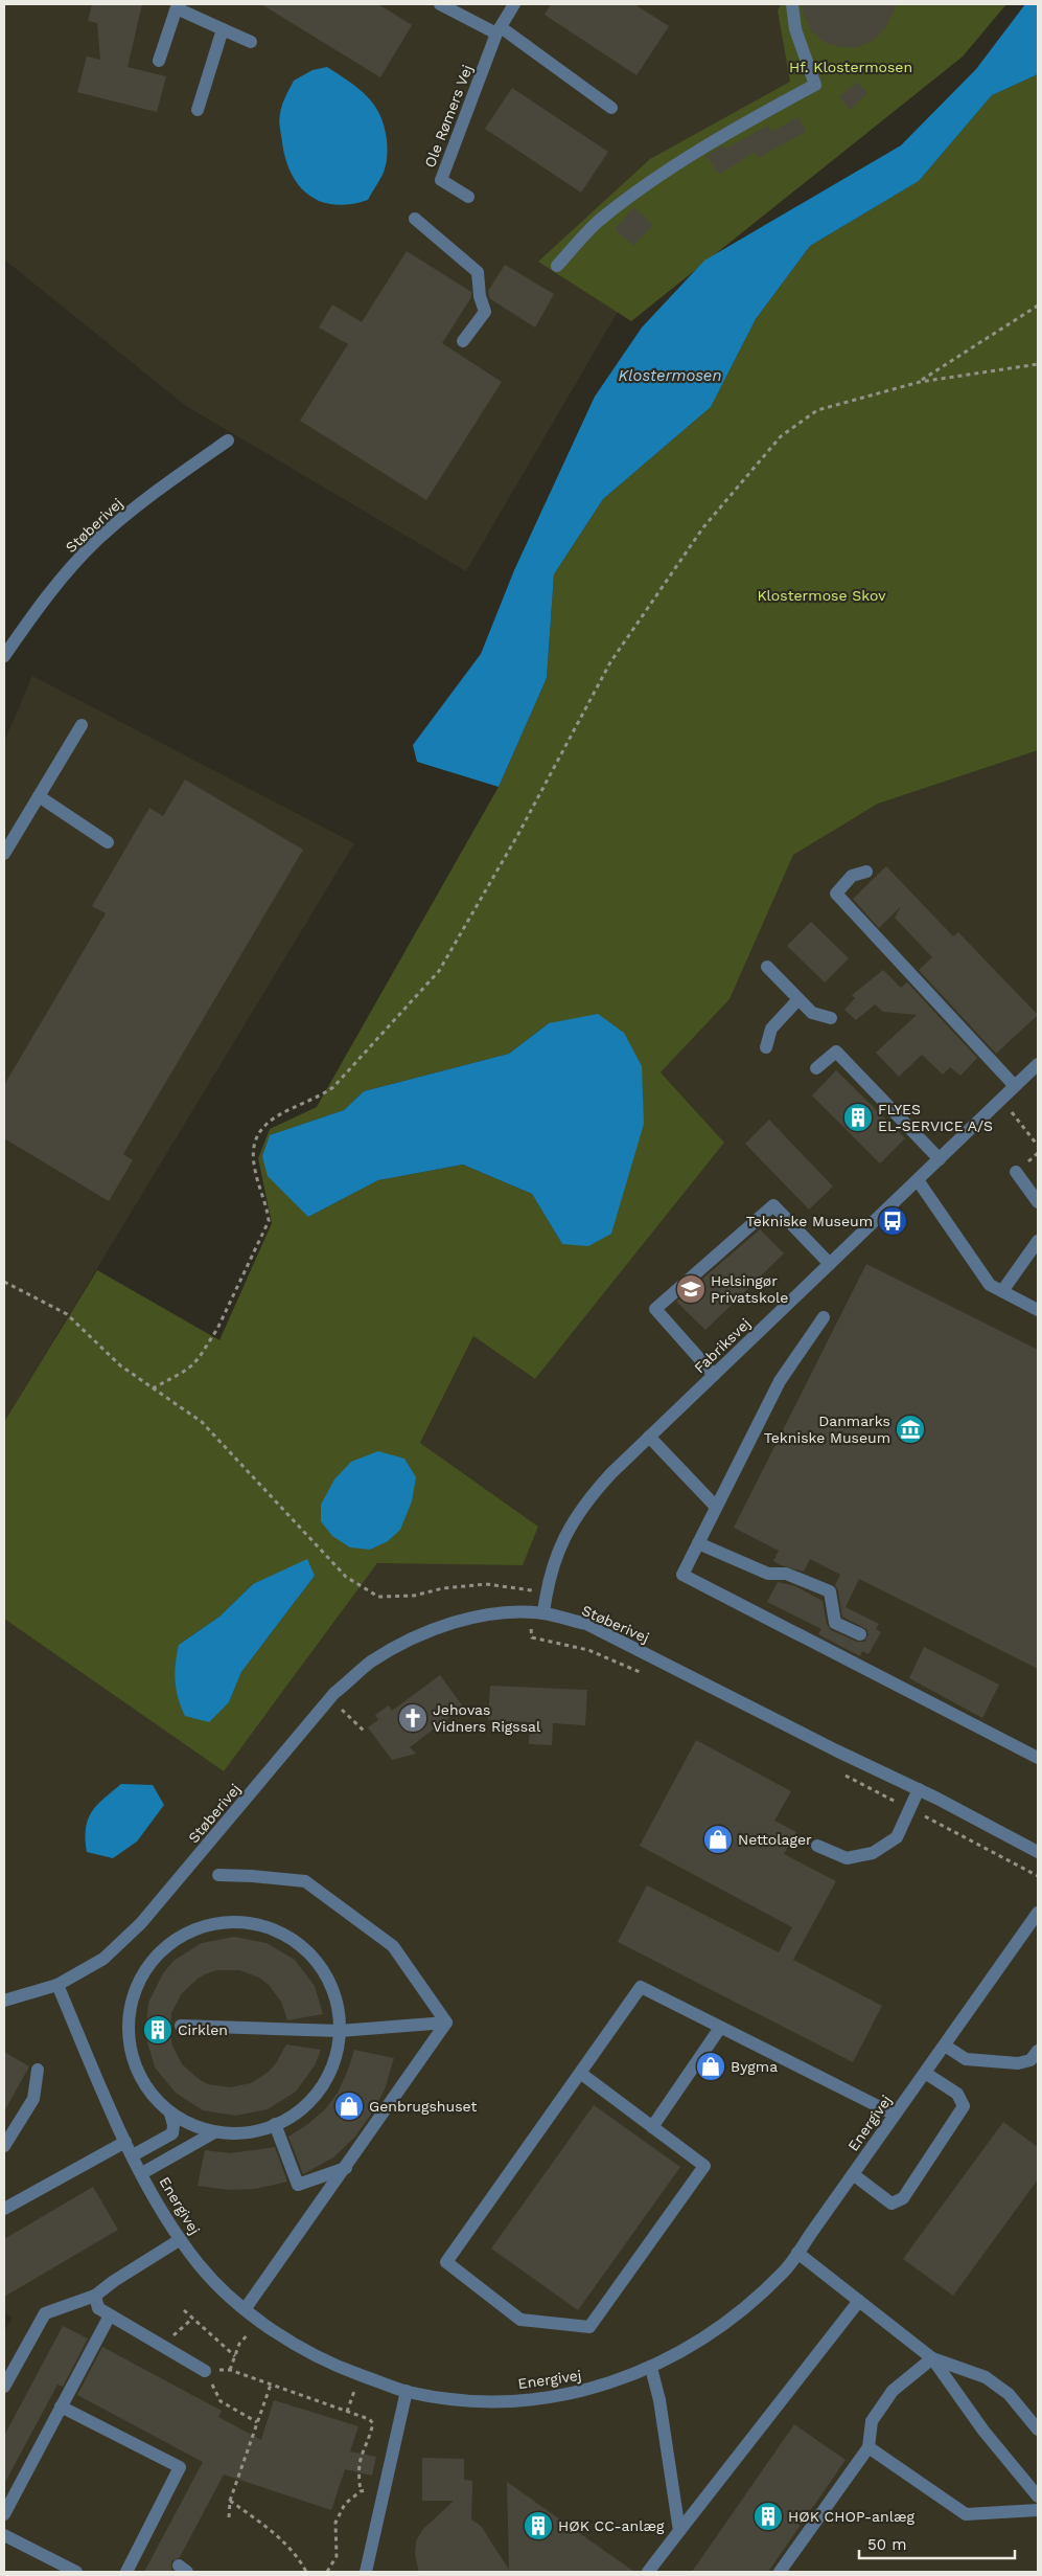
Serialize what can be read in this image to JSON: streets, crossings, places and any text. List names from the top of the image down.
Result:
{
  "streets": {
    "street": [
      "Ole Rømers Vej",
      "Støberivej",
      "Fabriksvej",
      "Energivej"
    ]
  },
  "crossings": [
    ["Støberivej", "Fabriksvej"],
    ["Støberivej", "Energivej"]
  ],
  "water": ["Klostermosen"],
  "parks": ["Hf. Klostermosen", "Klostermose Skov"],
  "places": {
    "building": [
      "FLYES EL-SERVICE A/S",
      "Cirklen",
      "HØK CHOP-anlæg",
      "HØK CC-anlæg"
    ],
    "bus stop": ["Tekniske Museum"],
    "school or university": ["Helsingør Privatskole"],
    "museum": ["Danmarks Tekniske Museum"],
    "church": ["Jehovas Vidners Rigssal"],
    "shop": ["Nettolager", "Bygma", "Genbrugshuset"]
  },
  "scale_bar": "50 m"
}
